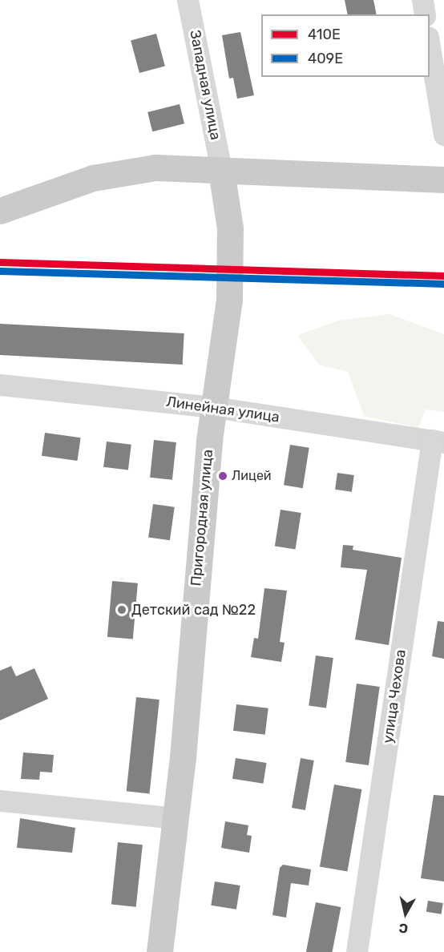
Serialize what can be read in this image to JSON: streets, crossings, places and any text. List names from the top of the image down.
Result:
{
  "streets": {
    "main road": ["Пригородная улица"],
    "street": ["Западная улица", "Линейная улица", "улица Чехова"]
  },
  "crossings": [
    ["Западная улица", "Пригородная улица"],
    ["Линейная улица", "Пригородная улица"],
    ["Линейная улица", "улица Чехова"]
  ],
  "places": ["Лицей", "Детский сад №22"],
  "lines": ["transit line 410E", "transit line 409E"],
  "legend": ["410E", "409E"],
  "north": "bottom"
}
